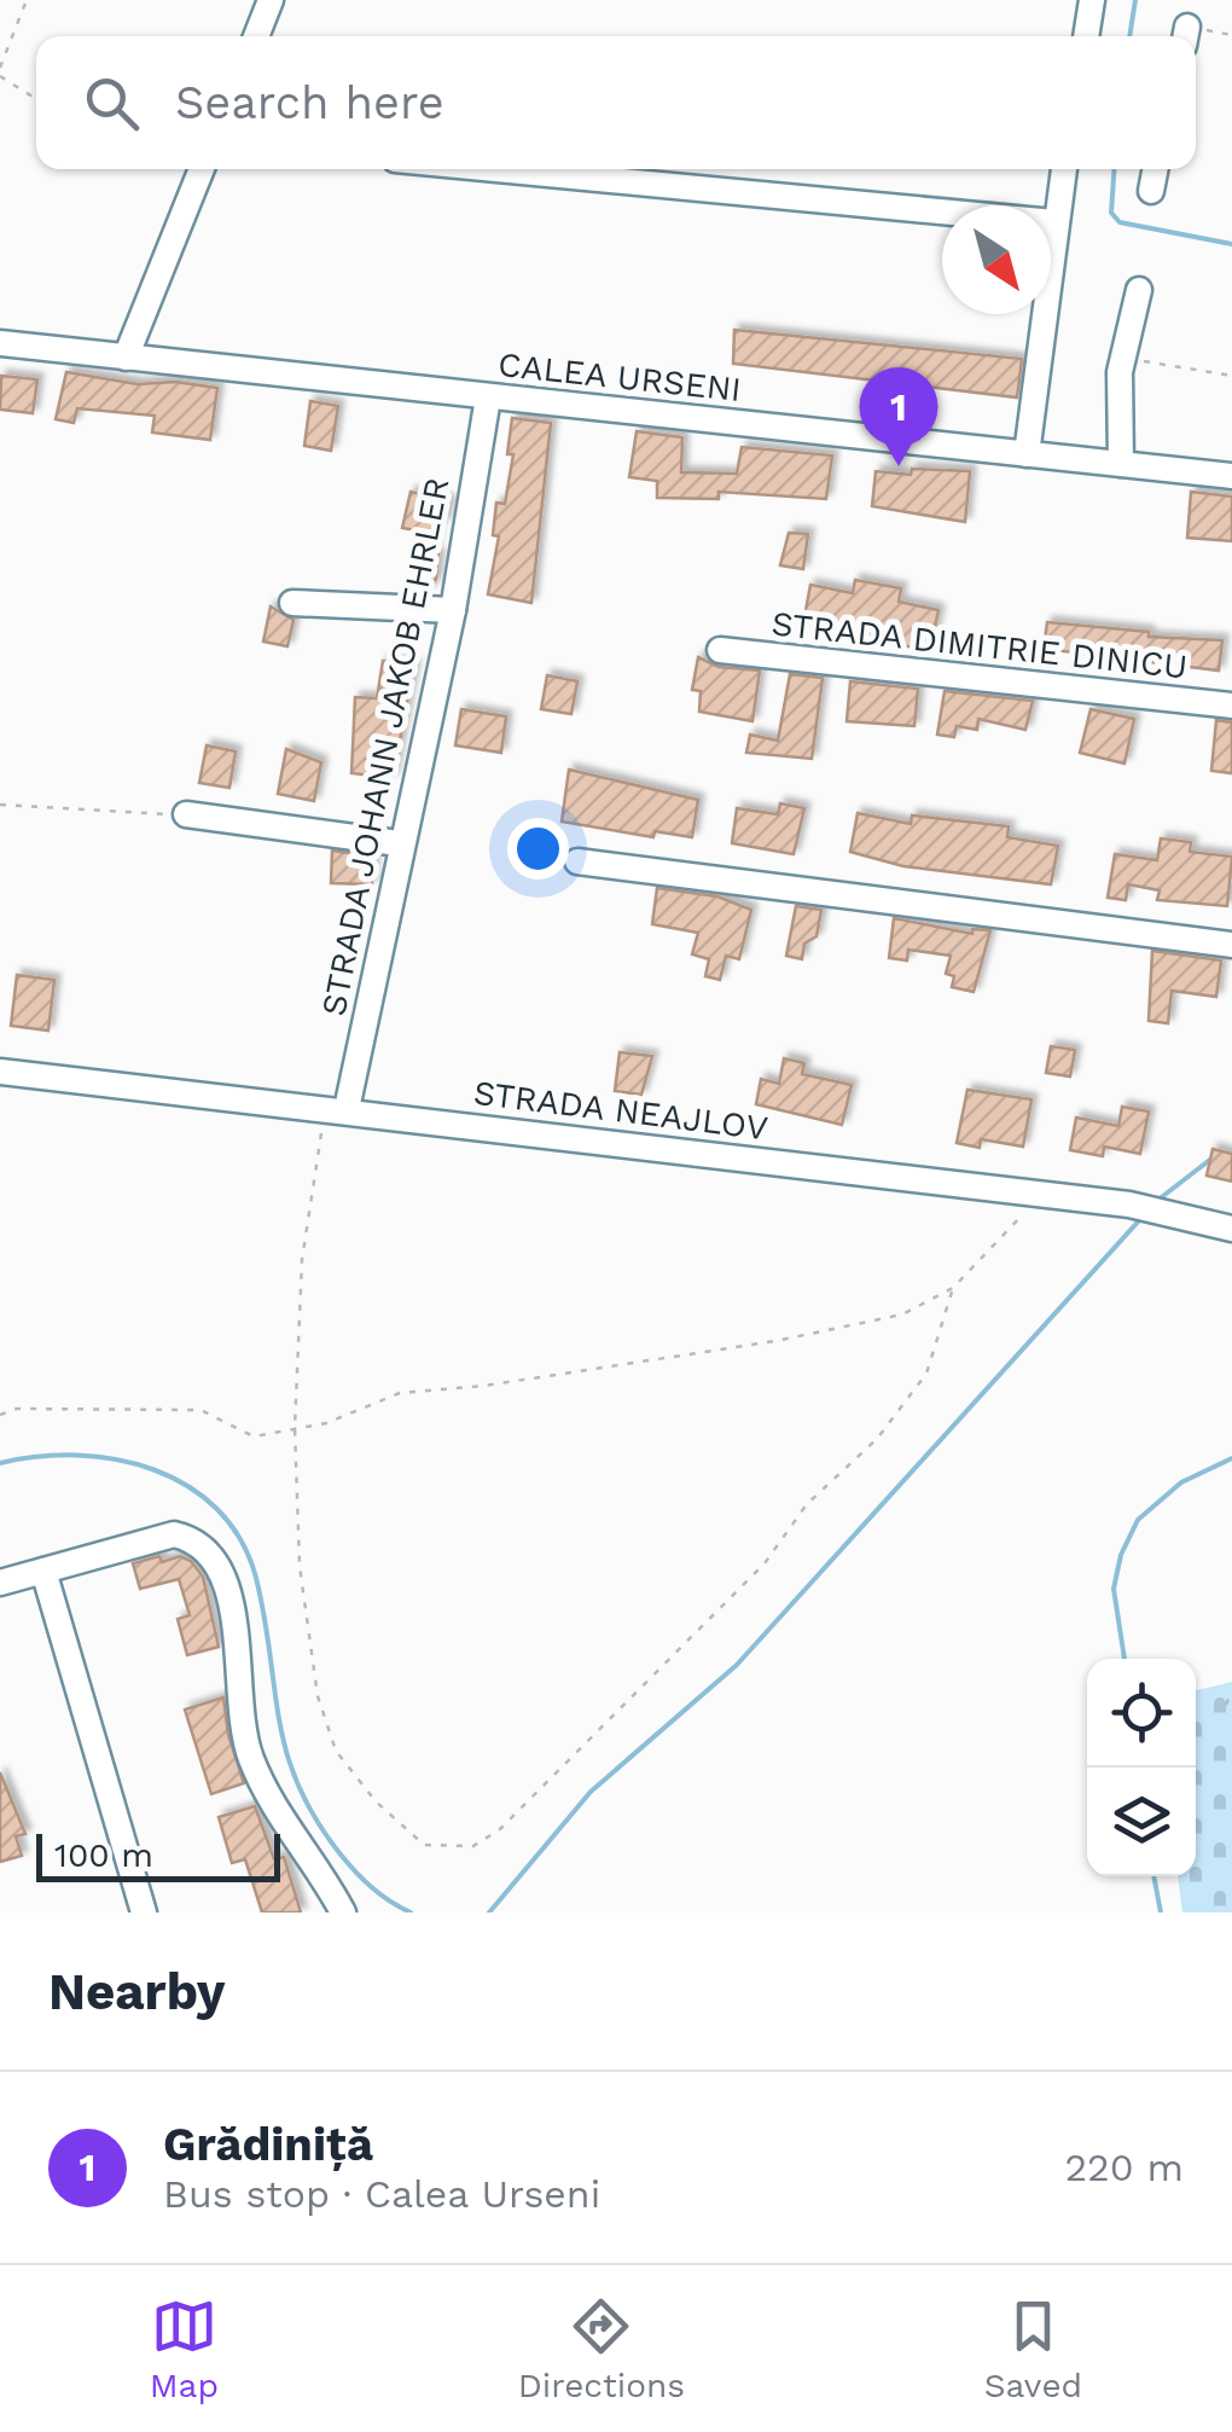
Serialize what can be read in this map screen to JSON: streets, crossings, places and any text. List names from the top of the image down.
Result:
{
  "streets": {
    "street": [
      "CALEA URSENI",
      "STRADA DIMITRIE DINICU",
      "STRADA JOHANN JAKOB EHRLER",
      "STRADA NEAJLOV"
    ]
  },
  "crossings": [
    ["CALEA URSENI", "STRADA JOHANN JAKOB EHRLER"],
    ["STRADA JOHANN JAKOB EHRLER", "STRADA NEAJLOV"]
  ],
  "scale_bar": "100 m",
  "north": "bottom right",
  "page": {
    "search": "Search here",
    "pins": "1",
    "scale": "100 m",
    "heading": "Nearby",
    "list": [
      {
        "mark": "1",
        "name": "Grădiniță",
        "note": "Bus stop · Calea Urseni",
        "value": "220 m"
      }
    ],
    "nav": ["Map", "Directions", "Saved"]
  }
}
